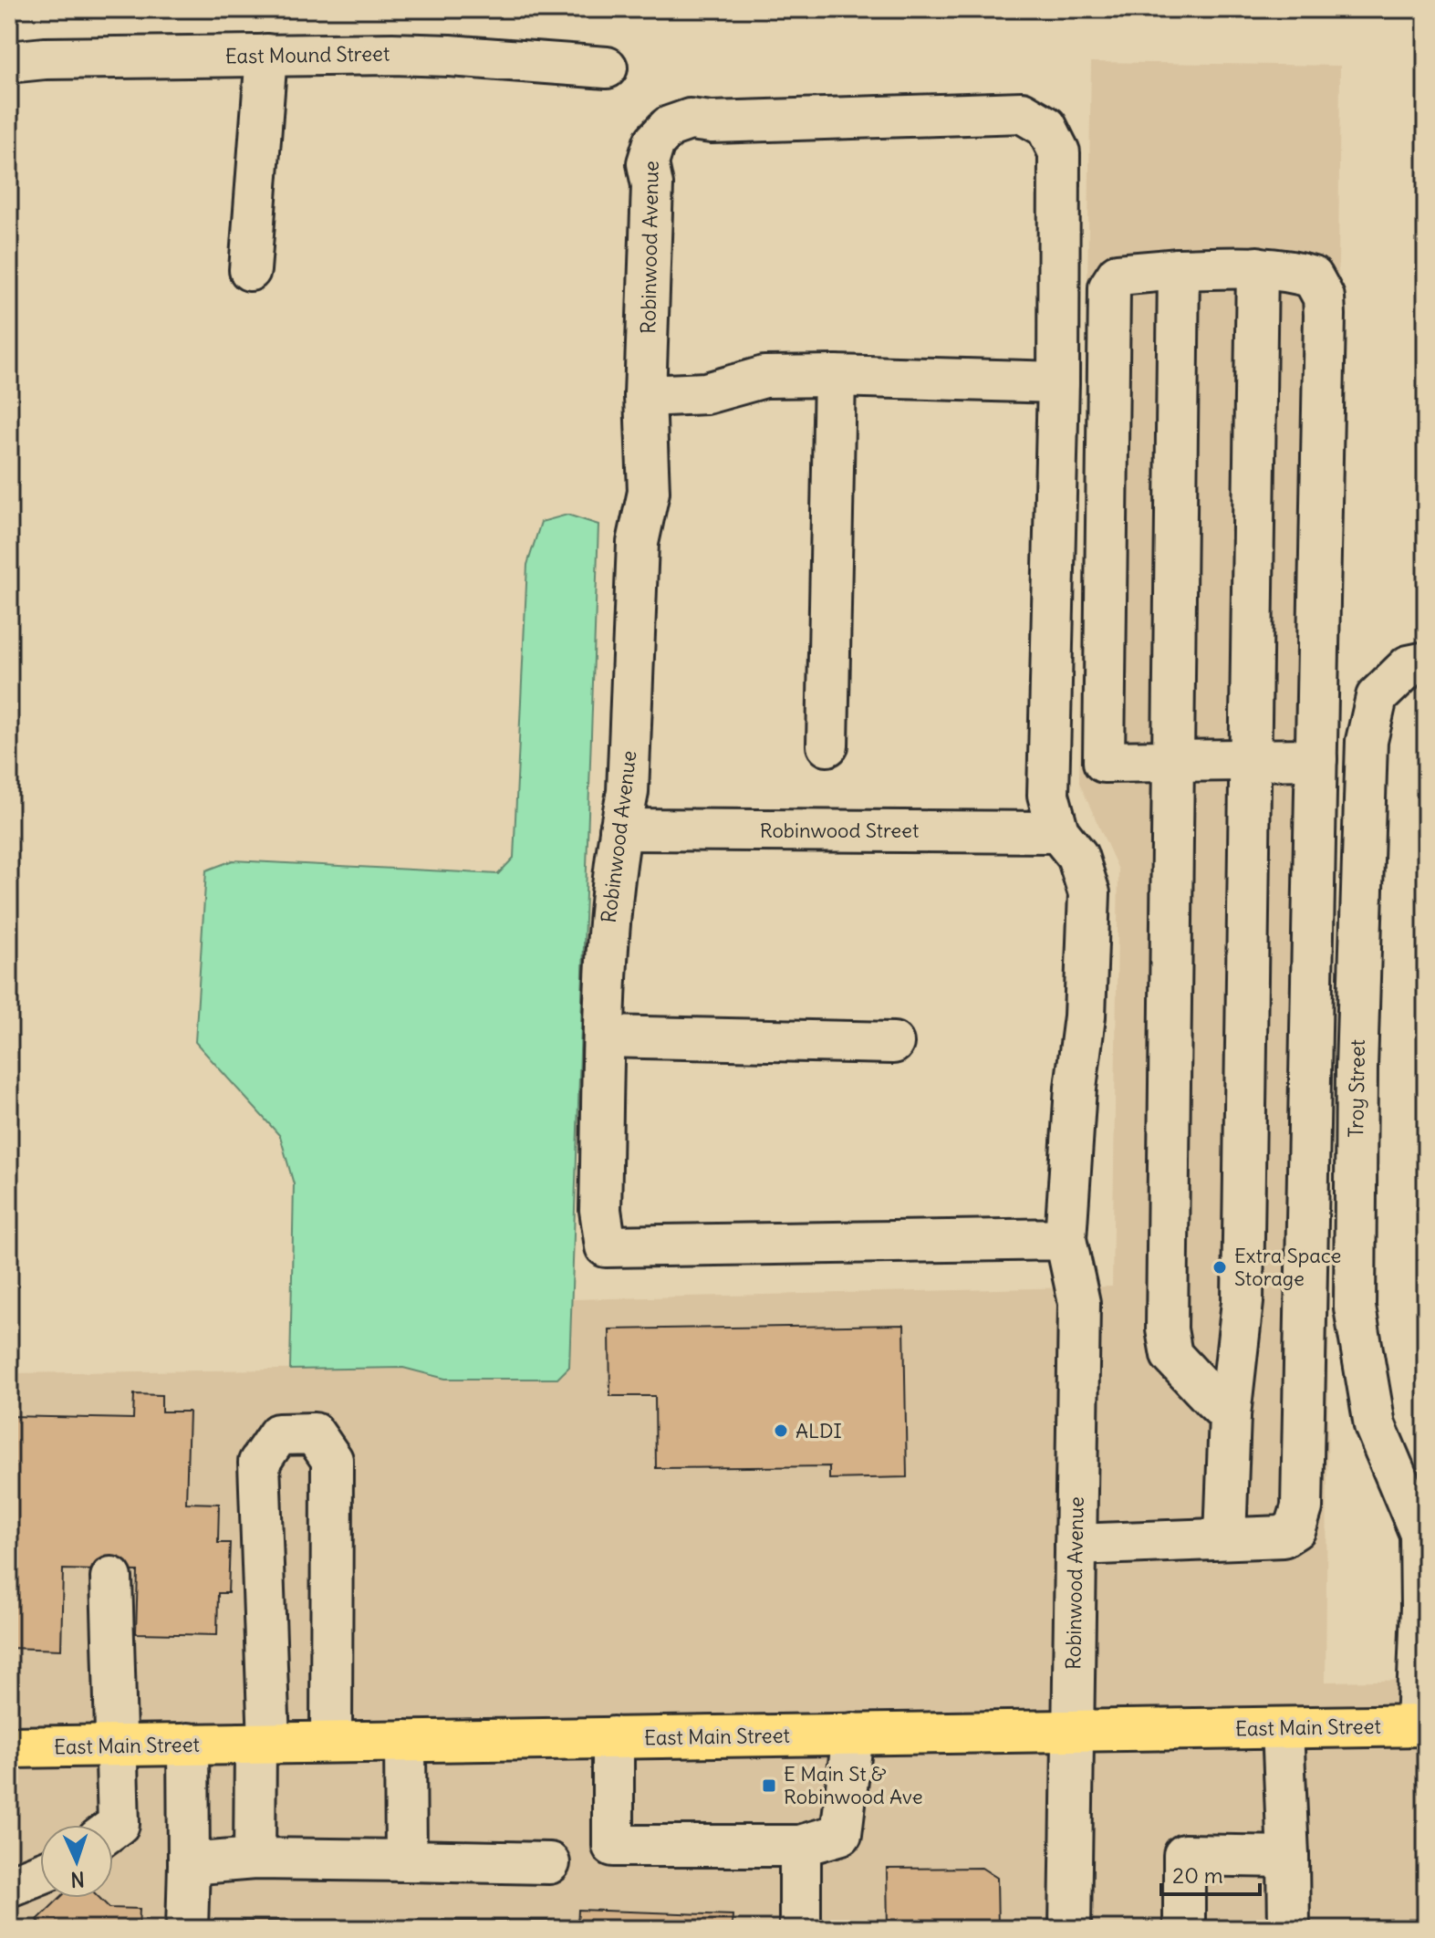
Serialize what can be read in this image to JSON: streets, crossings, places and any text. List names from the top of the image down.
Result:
{
  "streets": {
    "main road": ["East Main Street"],
    "street": [
      "East Mound Street",
      "Robinwood Avenue",
      "Robinwood Street",
      "Troy Street"
    ]
  },
  "crossings": [
    ["Robinwood Avenue", "Robinwood Street"],
    ["Robinwood Avenue", "East Main Street"]
  ],
  "places": {
    "other": ["Extra Space Storage", "ALDI"],
    "transit": ["E Main St & Robinwood Ave"]
  },
  "scale_bar": "20 m",
  "north": "bottom"
}
